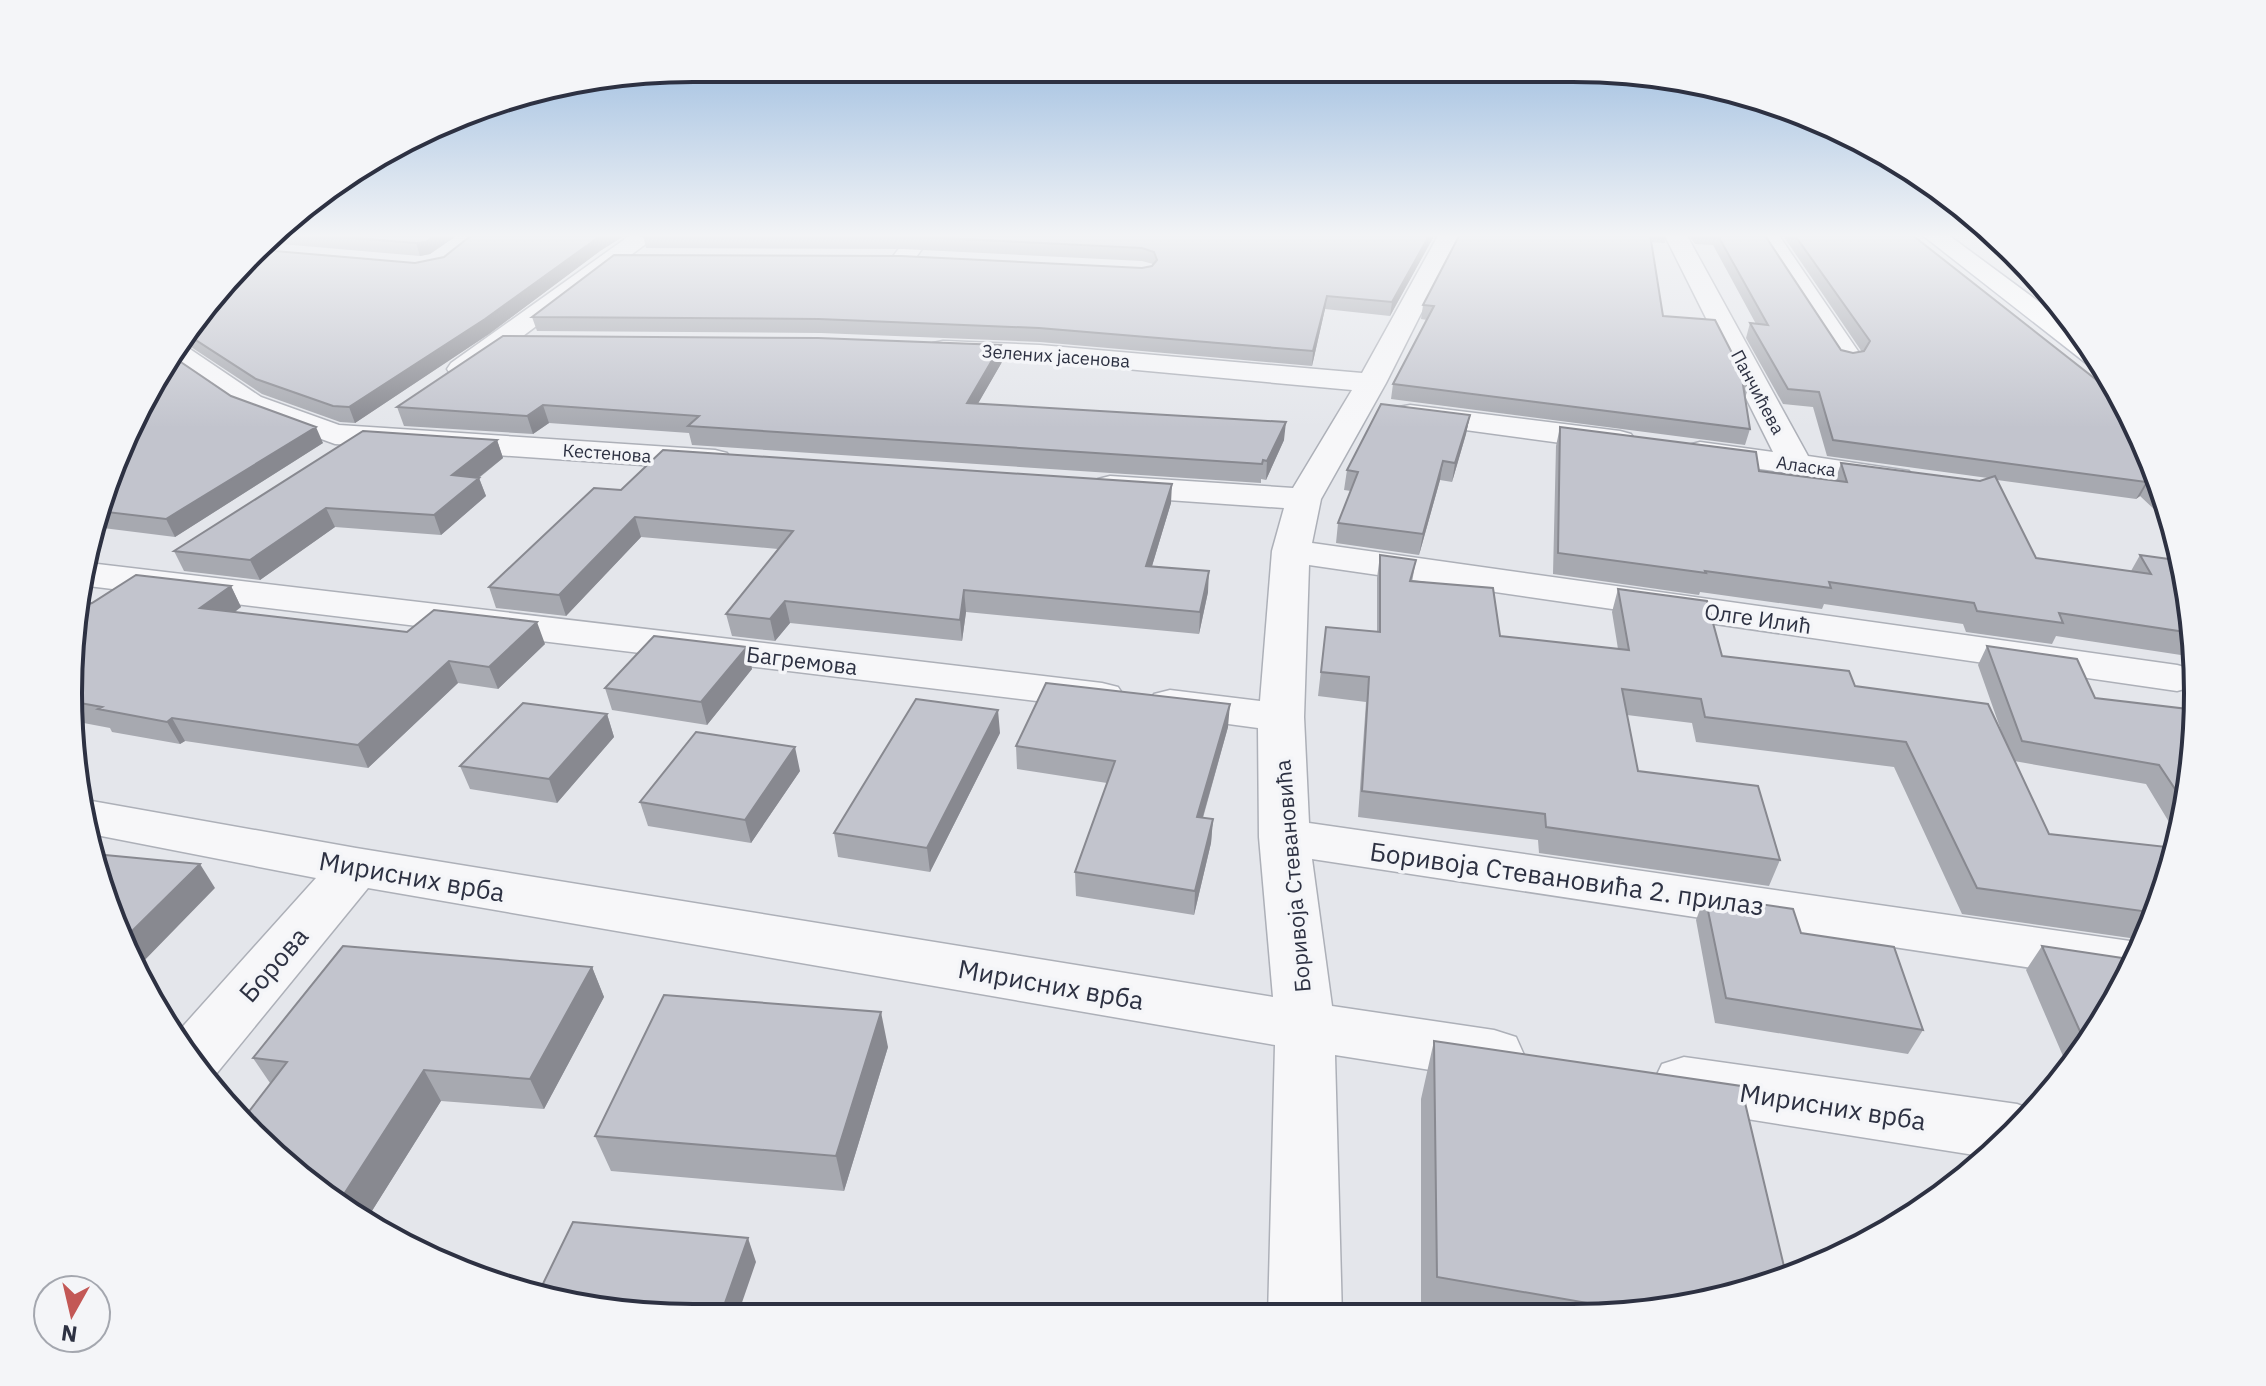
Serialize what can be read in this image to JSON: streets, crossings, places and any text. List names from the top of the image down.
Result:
{
  "streets": {
    "street": [
      "Зелених јасенова",
      "Панчићева",
      "Кестенова",
      "Аласка",
      "Олге Илић",
      "Багремова",
      "Мирисних врба",
      "Боривоја Стевановића",
      "Боривоја Стевановића 2. прилаз",
      "Борова"
    ]
  },
  "crossings": [
    ["Зелених јасенова", "Аласка"],
    ["Зелених јасенова", "Боривоја Стевановића"],
    ["Панчићева", "Аласка"],
    ["Аласка", "Боривоја Стевановића"],
    ["Олге Илић", "Боривоја Стевановића"],
    ["Багремова", "Боривоја Стевановића"],
    ["Мирисних врба", "Боривоја Стевановића"],
    ["Мирисних врба", "Борова"],
    ["Боривоја Стевановића", "Боривоја Стевановића 2. прилаз"]
  ],
  "north": "bottom"
}
